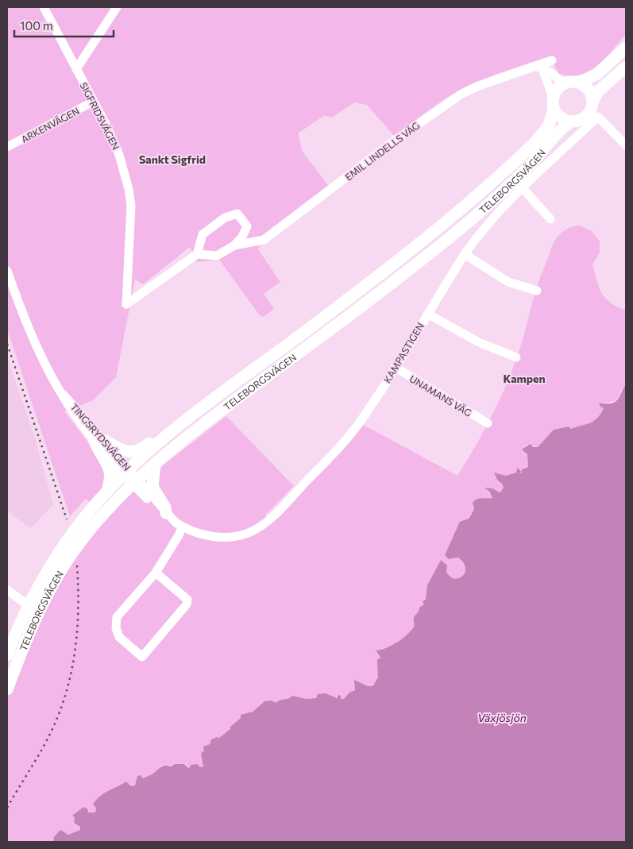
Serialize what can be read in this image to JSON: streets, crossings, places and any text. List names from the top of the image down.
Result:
{
  "streets": {
    "main road": ["TELEBORGSVÄGEN"],
    "street": [
      "SIGFRIDSVÄGEN",
      "ARKENVÄGEN",
      "EMIL LINDELLS VÄG",
      "KAMPASTIGEN",
      "UNAMANS VÄG",
      "TINGSRYDSVÄGEN"
    ]
  },
  "crossings": [
    ["SIGFRIDSVÄGEN", "ARKENVÄGEN"],
    ["SIGFRIDSVÄGEN", "EMIL LINDELLS VÄG"],
    ["TELEBORGSVÄGEN", "KAMPASTIGEN"],
    ["TELEBORGSVÄGEN", "TINGSRYDSVÄGEN"],
    ["KAMPASTIGEN", "UNAMANS VÄG"],
    ["KAMPASTIGEN", "TINGSRYDSVÄGEN"]
  ],
  "districts": ["Sankt Sigfrid", "Kampen"],
  "water": ["Växjösjön"],
  "scale_bar": "100 m"
}
